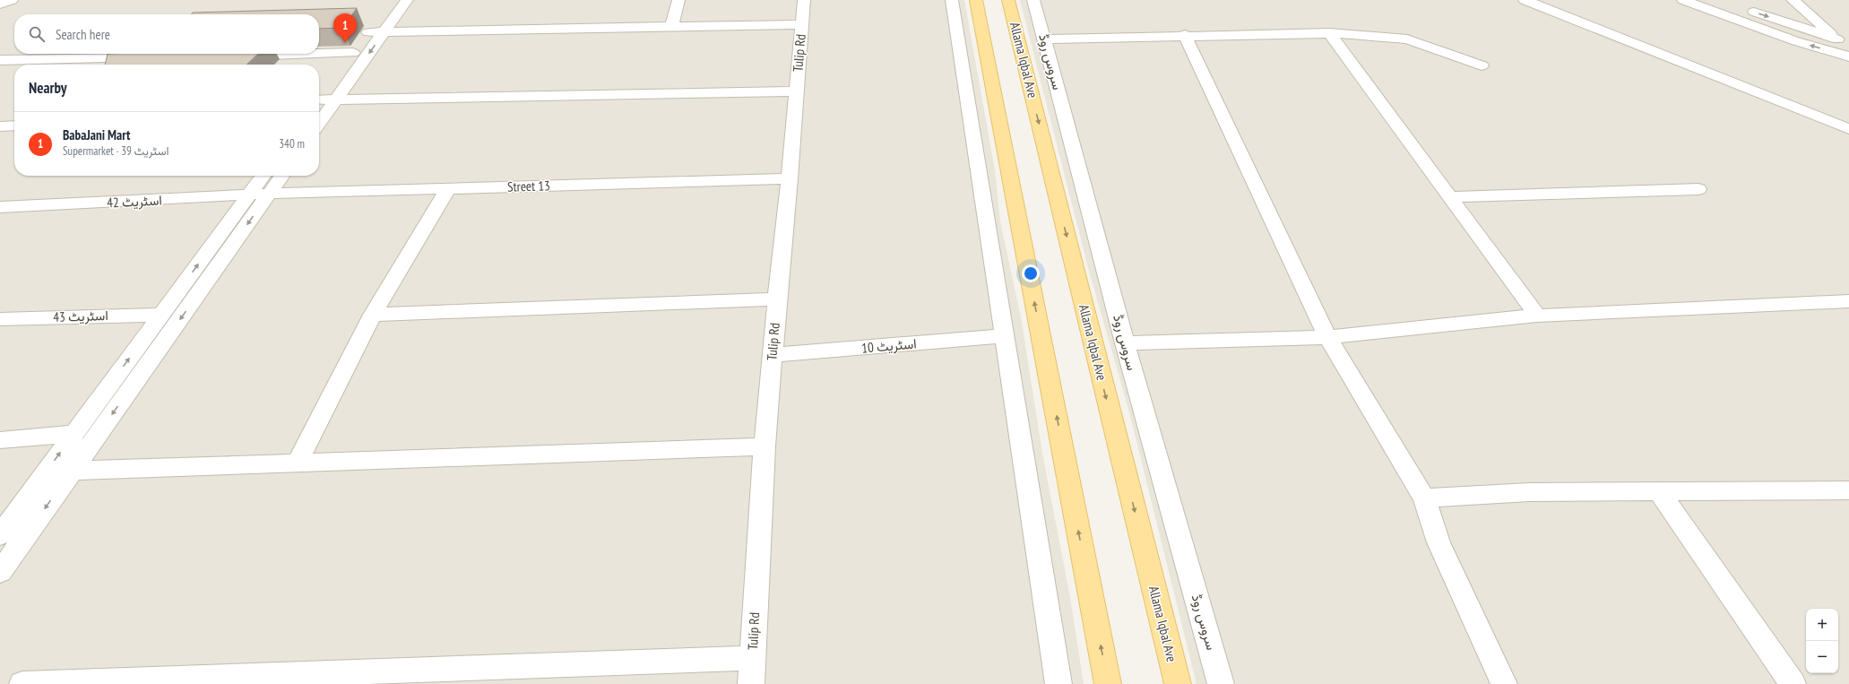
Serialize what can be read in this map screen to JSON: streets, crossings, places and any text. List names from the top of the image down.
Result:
{
  "streets": {
    "main road": ["Allama Iqbal Ave"],
    "street": [
      "Tulip Rd",
      "سروس روڈ",
      "Street 13",
      "اسٹریٹ 42",
      "اسٹریٹ 43",
      "اسٹریٹ 10"
    ]
  },
  "crossings": [
    ["Tulip Rd", "Street 13"],
    ["Tulip Rd", "اسٹریٹ 10"],
    ["Street 13", "اسٹریٹ 42"]
  ],
  "page": {
    "pins": "1",
    "search": "Search here",
    "heading": "Nearby",
    "list": [
      {
        "mark": "1",
        "name": "BabaJani Mart",
        "note": "Supermarket · اسٹریٹ 39",
        "value": "340 m"
      }
    ],
    "map_buttons": ["+", "−"]
  }
}
